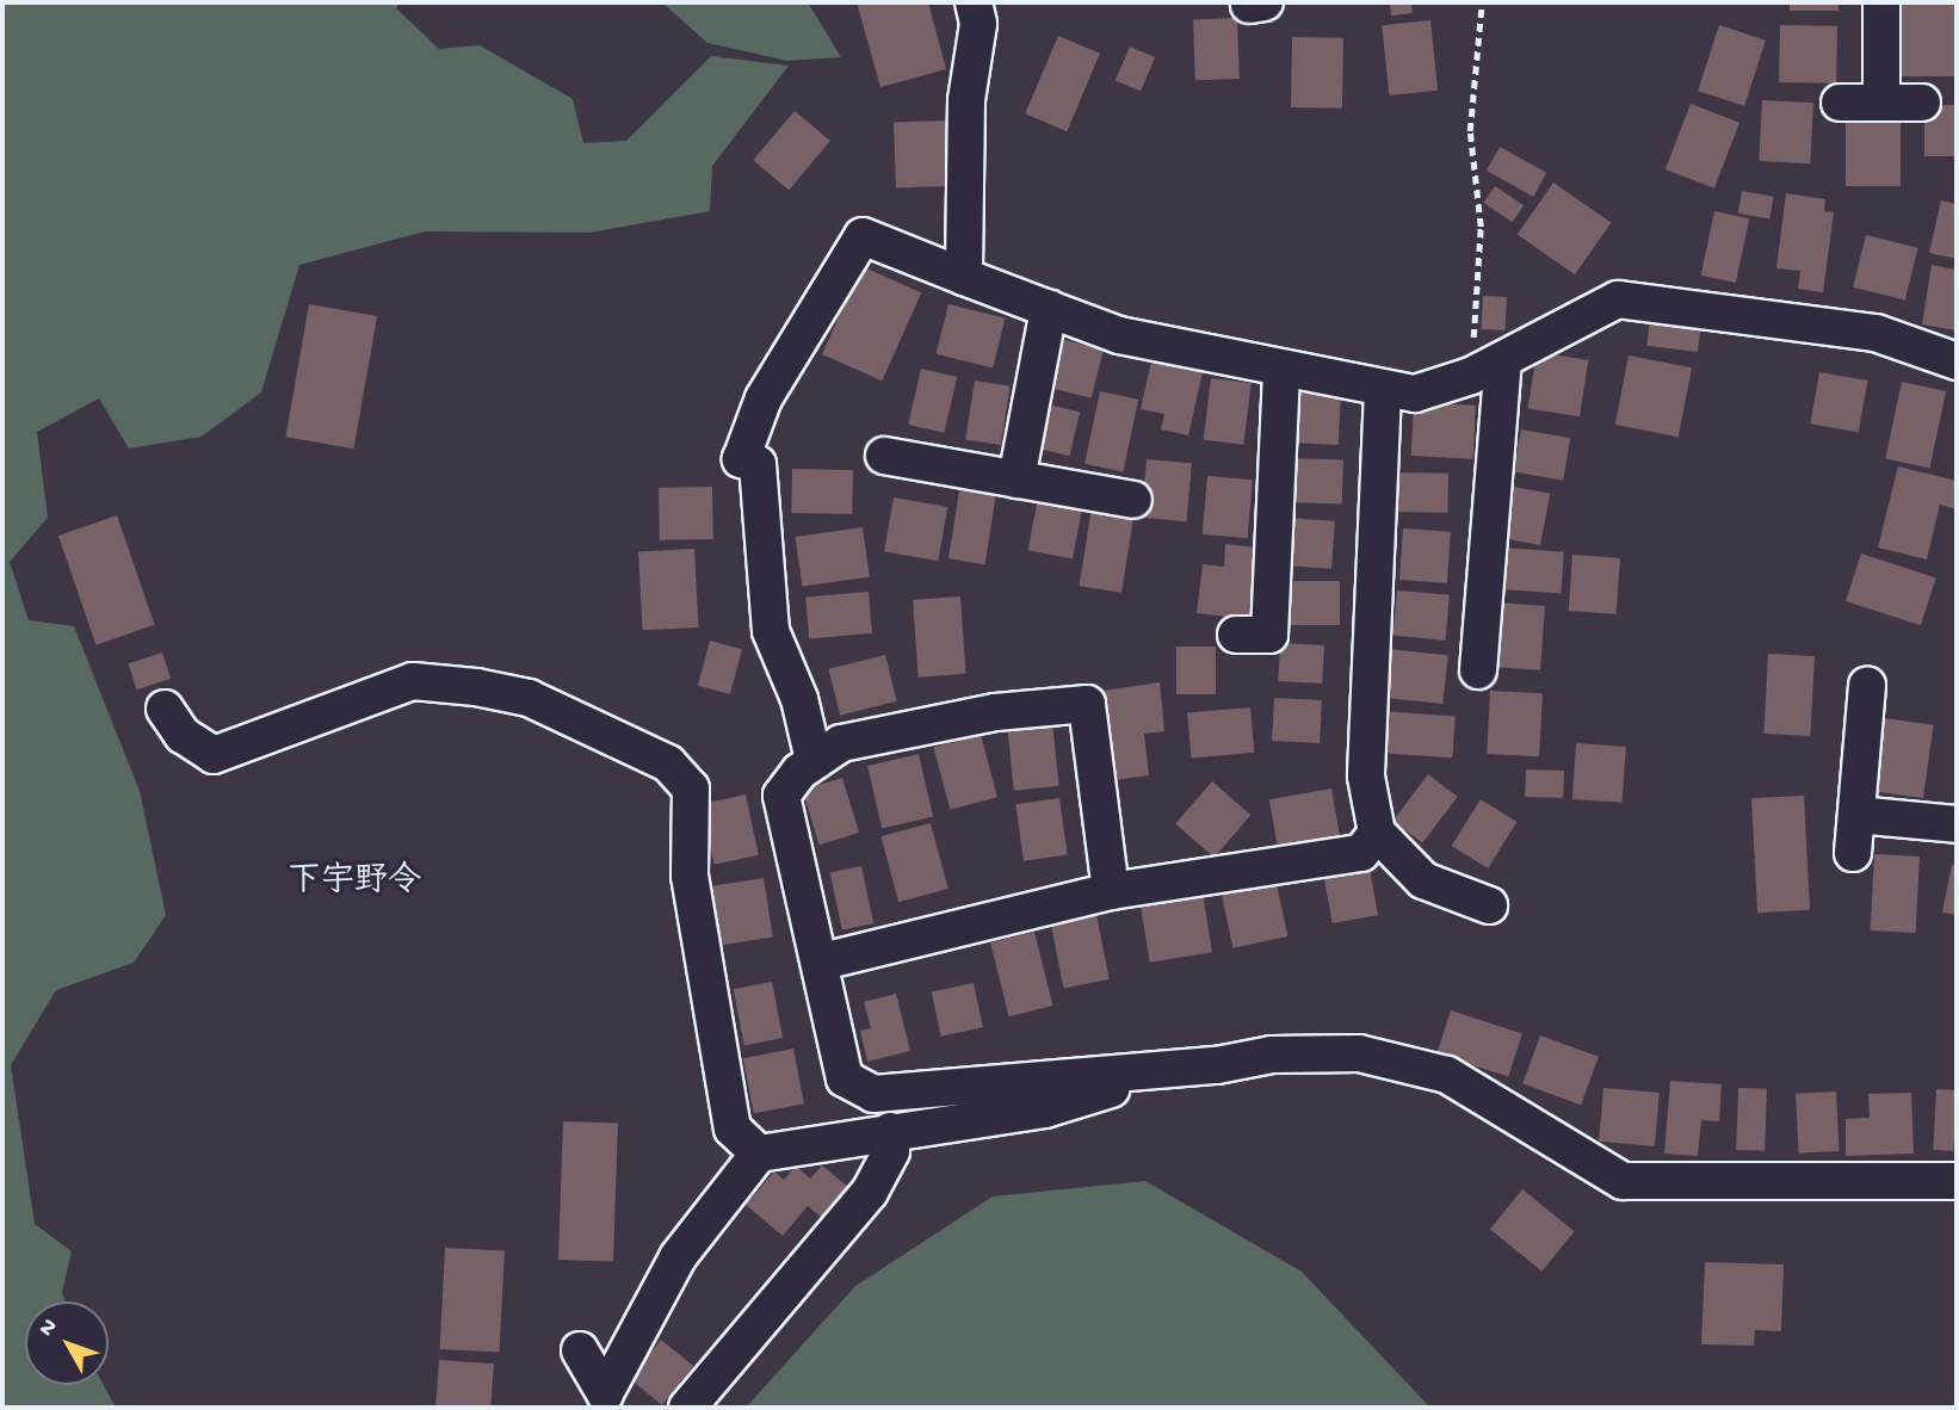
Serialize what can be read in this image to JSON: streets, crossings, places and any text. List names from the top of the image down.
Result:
{
  "districts": ["下宇野令"],
  "north": "top left"
}
